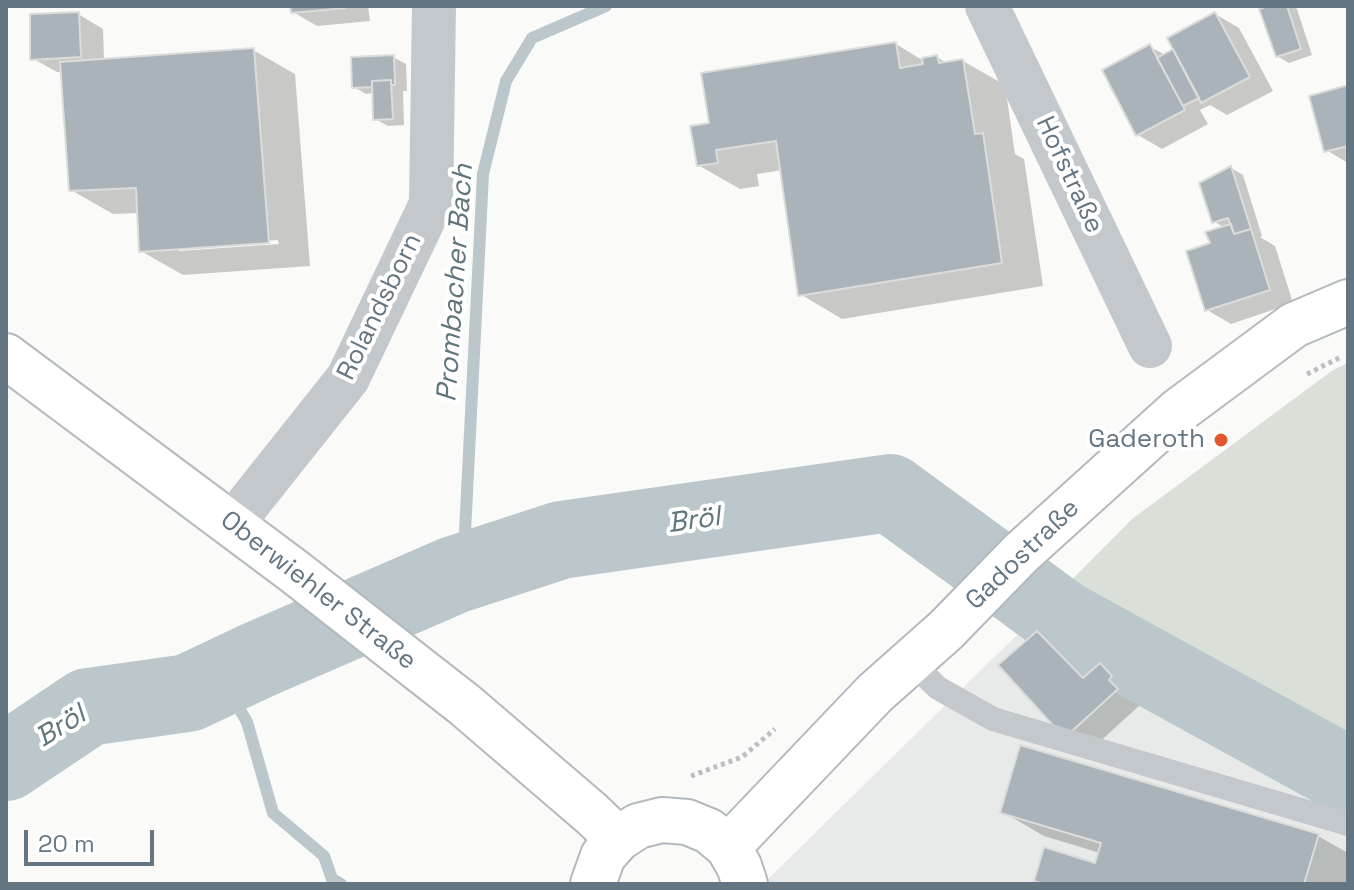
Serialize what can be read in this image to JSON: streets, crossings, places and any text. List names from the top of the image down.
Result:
{
  "streets": {
    "main road": ["Gadostraße", "Oberwiehler Straße"],
    "street": ["Hofstraße", "Rolandsborn"]
  },
  "crossings": [
    ["Rolandsborn", "Oberwiehler Straße"],
    ["Gadostraße", "Oberwiehler Straße"]
  ],
  "water": ["Prombacher Bach", "Bröl"],
  "places": ["Gaderoth"],
  "scale_bar": "20 m"
}
